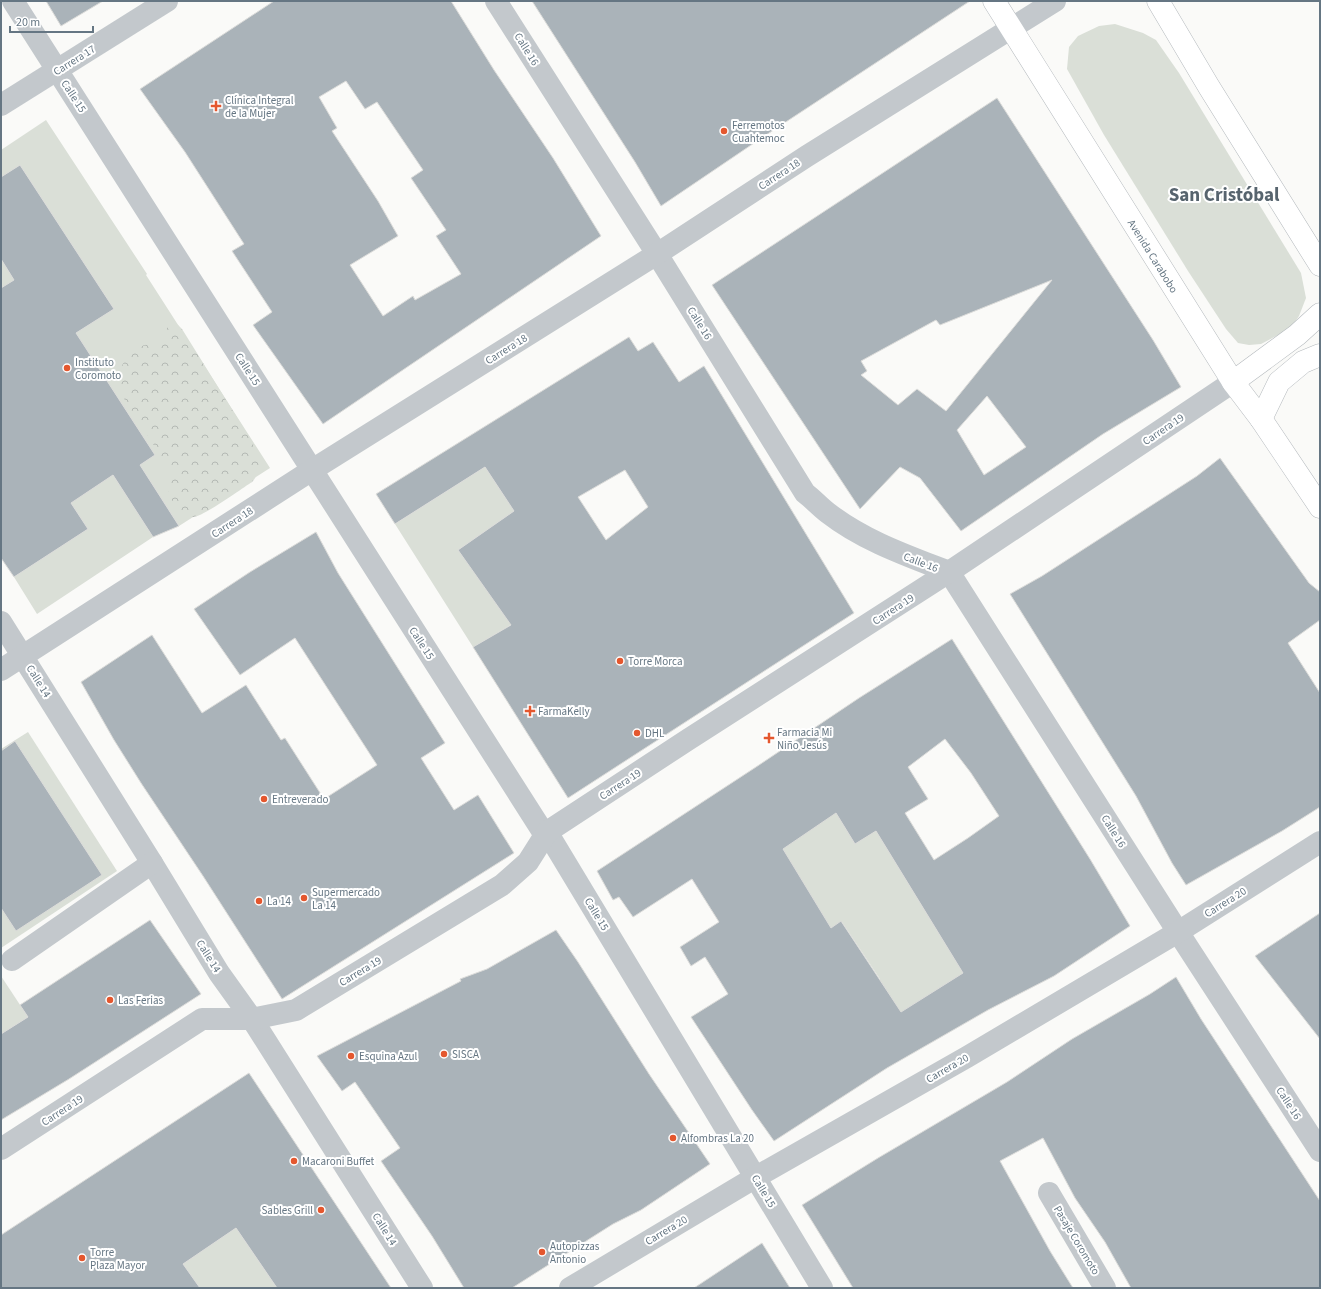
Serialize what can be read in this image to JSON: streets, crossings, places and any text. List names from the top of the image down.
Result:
{
  "streets": {
    "main road": ["Avenida Carabobo"],
    "street": [
      "Calle 16",
      "Carrera 17",
      "Calle 15",
      "Carrera 18",
      "Carrera 19",
      "Calle 14",
      "Carrera 20",
      "Pasaje Coromoto"
    ]
  },
  "crossings": [
    ["Calle 16", "Carrera 18"],
    ["Calle 16", "Carrera 19"],
    ["Calle 16", "Carrera 20"],
    ["Carrera 17", "Calle 15"],
    ["Calle 15", "Carrera 18"],
    ["Calle 15", "Carrera 19"],
    ["Calle 15", "Carrera 20"],
    ["Carrera 18", "Avenida Carabobo"],
    ["Carrera 18", "Calle 14"],
    ["Avenida Carabobo", "Carrera 19"],
    ["Carrera 19", "Calle 14"]
  ],
  "districts": ["San Cristóbal"],
  "places": {
    "health": ["Clínica Integral de la Mujer", "FarmaKelly", "Farmacia Mi Niño Jesús"],
    "other": [
      "Ferremotos Cuahtemoc",
      "Instituto Coromoto",
      "Torre Morca",
      "DHL",
      "Entreverado",
      "Supermercado La 14",
      "La 14",
      "Las Ferias",
      "SISCA",
      "Esquina Azul",
      "Alfombras La 20",
      "Macaroni Buffet",
      "Sables Grill",
      "Autopizzas Antonio",
      "Torre Plaza Mayor"
    ]
  },
  "scale_bar": "20 m"
}
